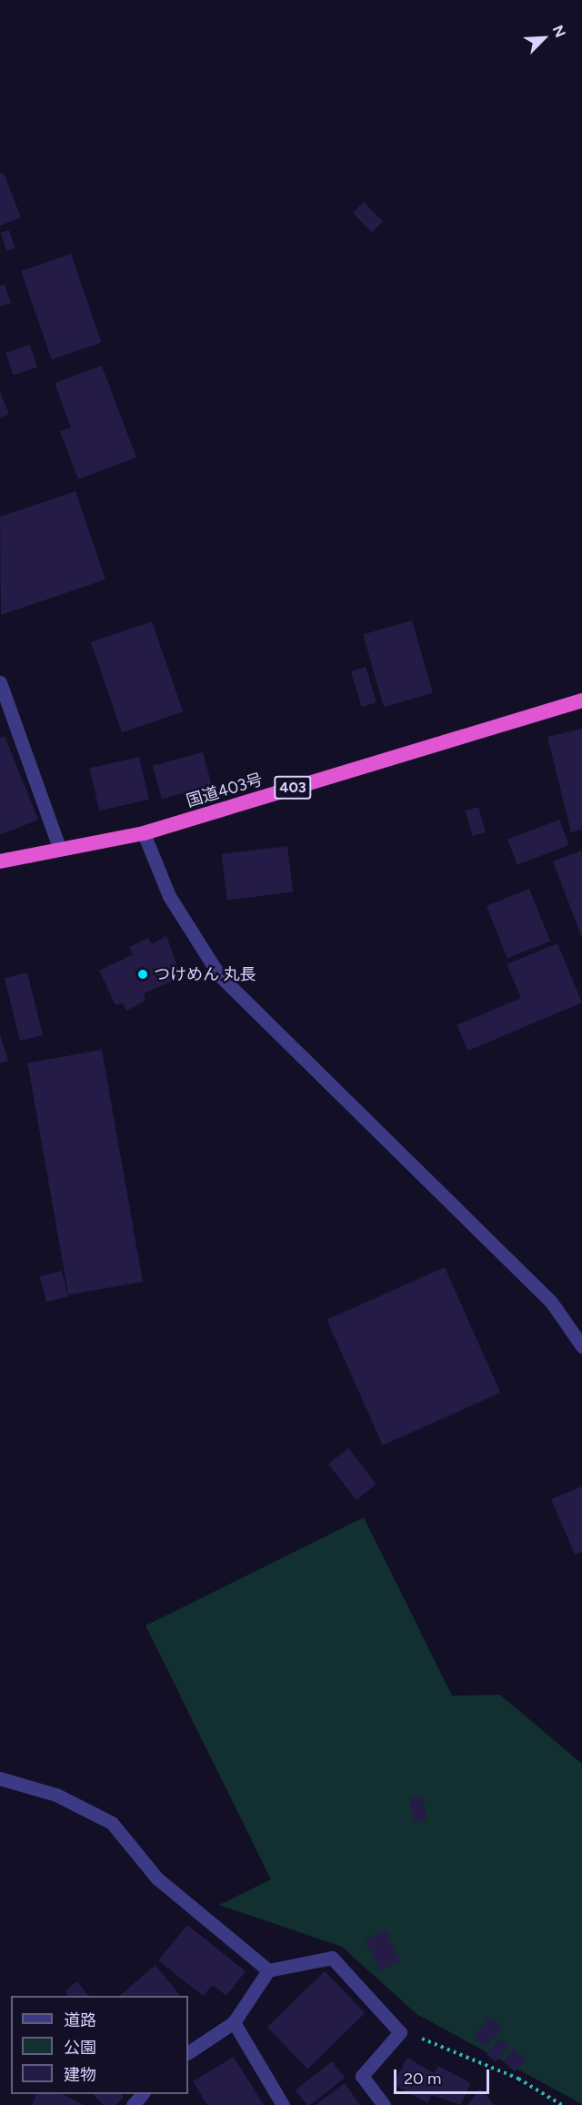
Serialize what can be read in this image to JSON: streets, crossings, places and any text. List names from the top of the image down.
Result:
{
  "streets": {
    "highway": ["403", "国道403号"]
  },
  "places": ["つけめん 丸長"],
  "legend": ["道路", "公園", "建物"],
  "scale_bar": "20 m",
  "north": "top right"
}
